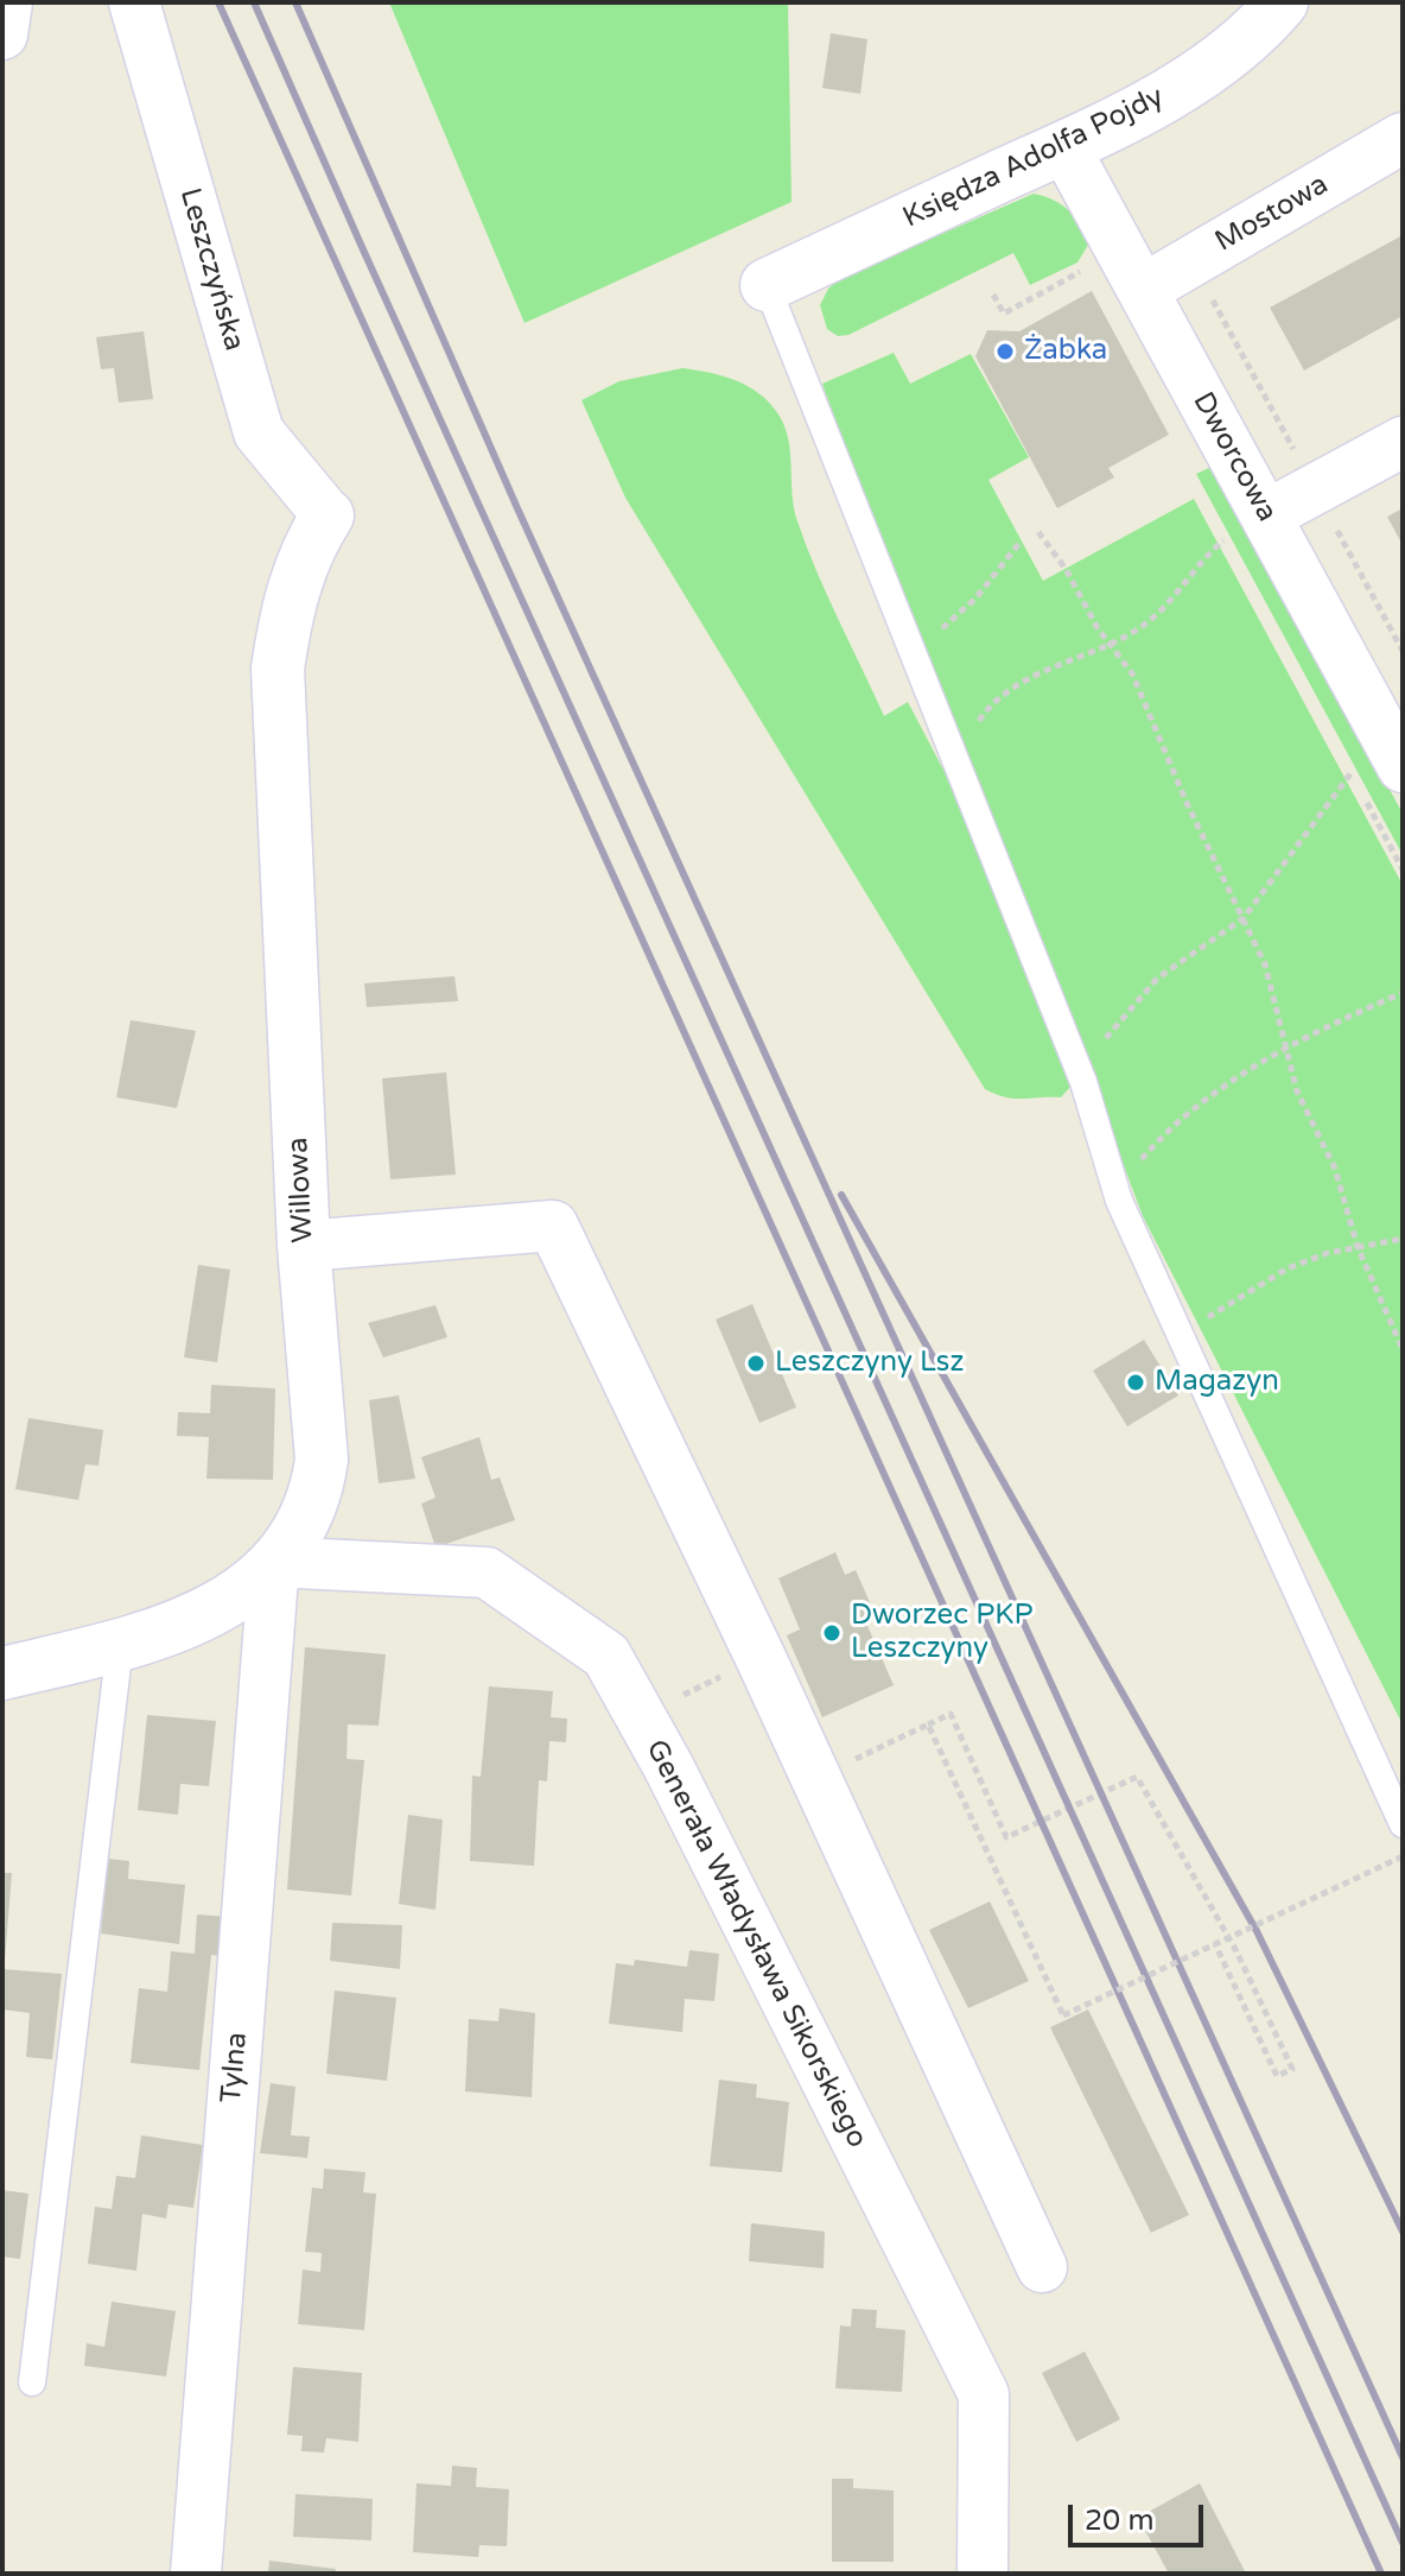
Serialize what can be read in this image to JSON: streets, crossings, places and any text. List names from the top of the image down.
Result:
{
  "streets": {
    "street": [
      "Księdza Adolfa Pojdy",
      "Mostowa",
      "Leszczyńska",
      "Dworcowa",
      "Willowa",
      "Generała Władysława Sikorskiego",
      "Tylna"
    ]
  },
  "crossings": [
    ["Księdza Adolfa Pojdy", "Dworcowa"],
    ["Mostowa", "Dworcowa"],
    ["Leszczyńska", "Willowa"],
    ["Willowa", "Generała Władysława Sikorskiego"],
    ["Willowa", "Tylna"],
    ["Generała Władysława Sikorskiego", "Tylna"]
  ],
  "places": [
    "Żabka",
    "Leszczyny Lsz",
    "Magazyn",
    "Dworzec PKP Leszczyny"
  ],
  "scale_bar": "20 m"
}
